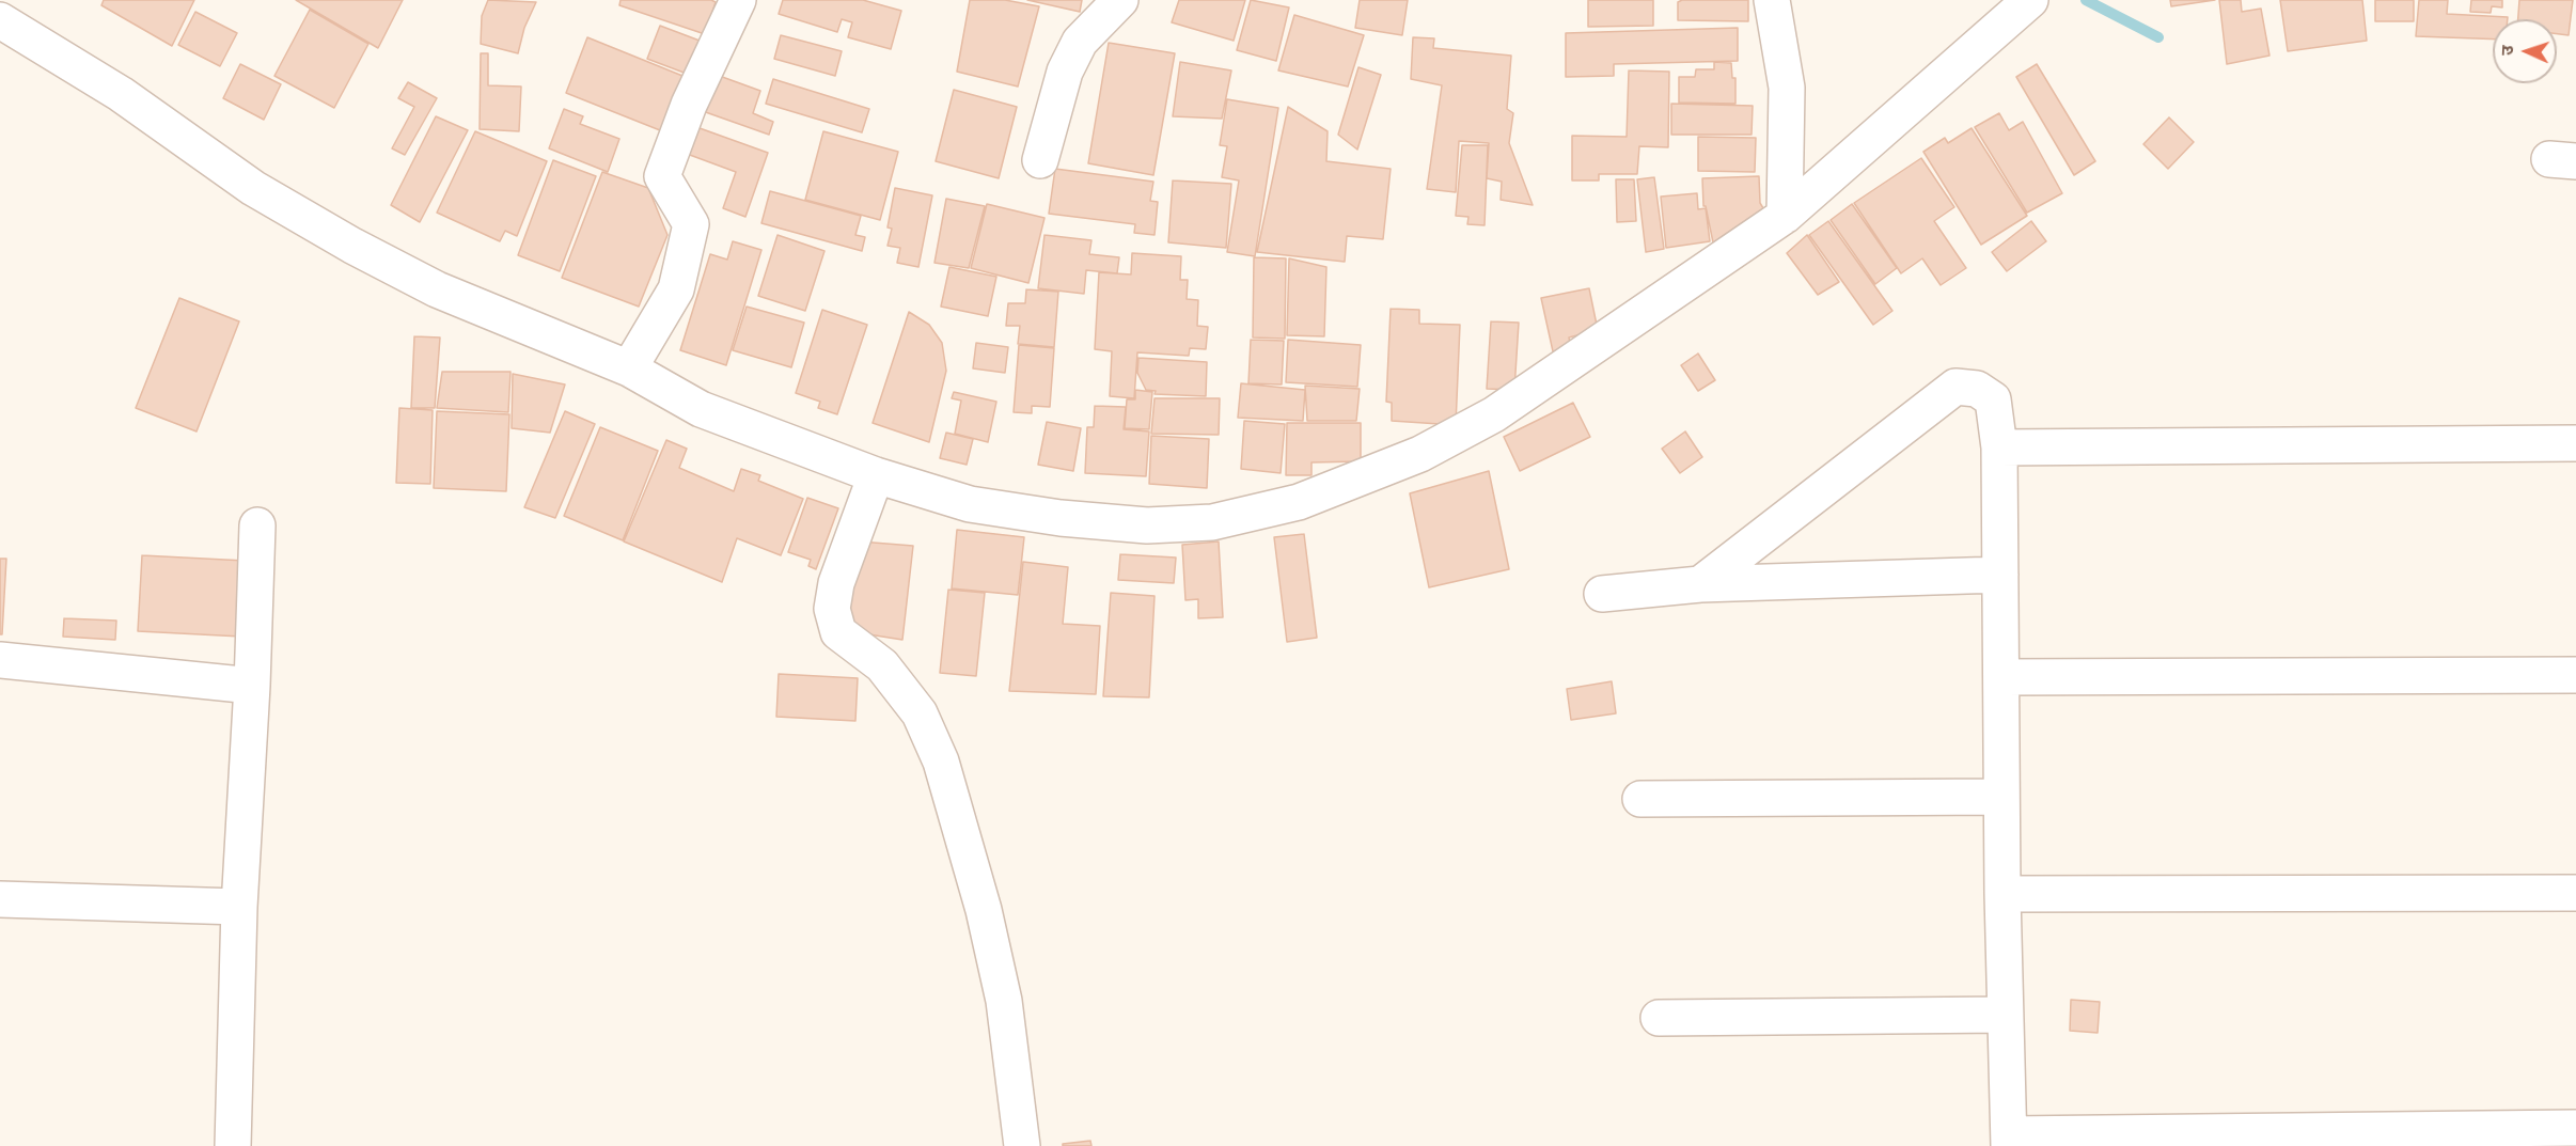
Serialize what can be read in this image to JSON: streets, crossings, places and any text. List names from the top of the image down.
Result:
{
  "north": "left"
}
